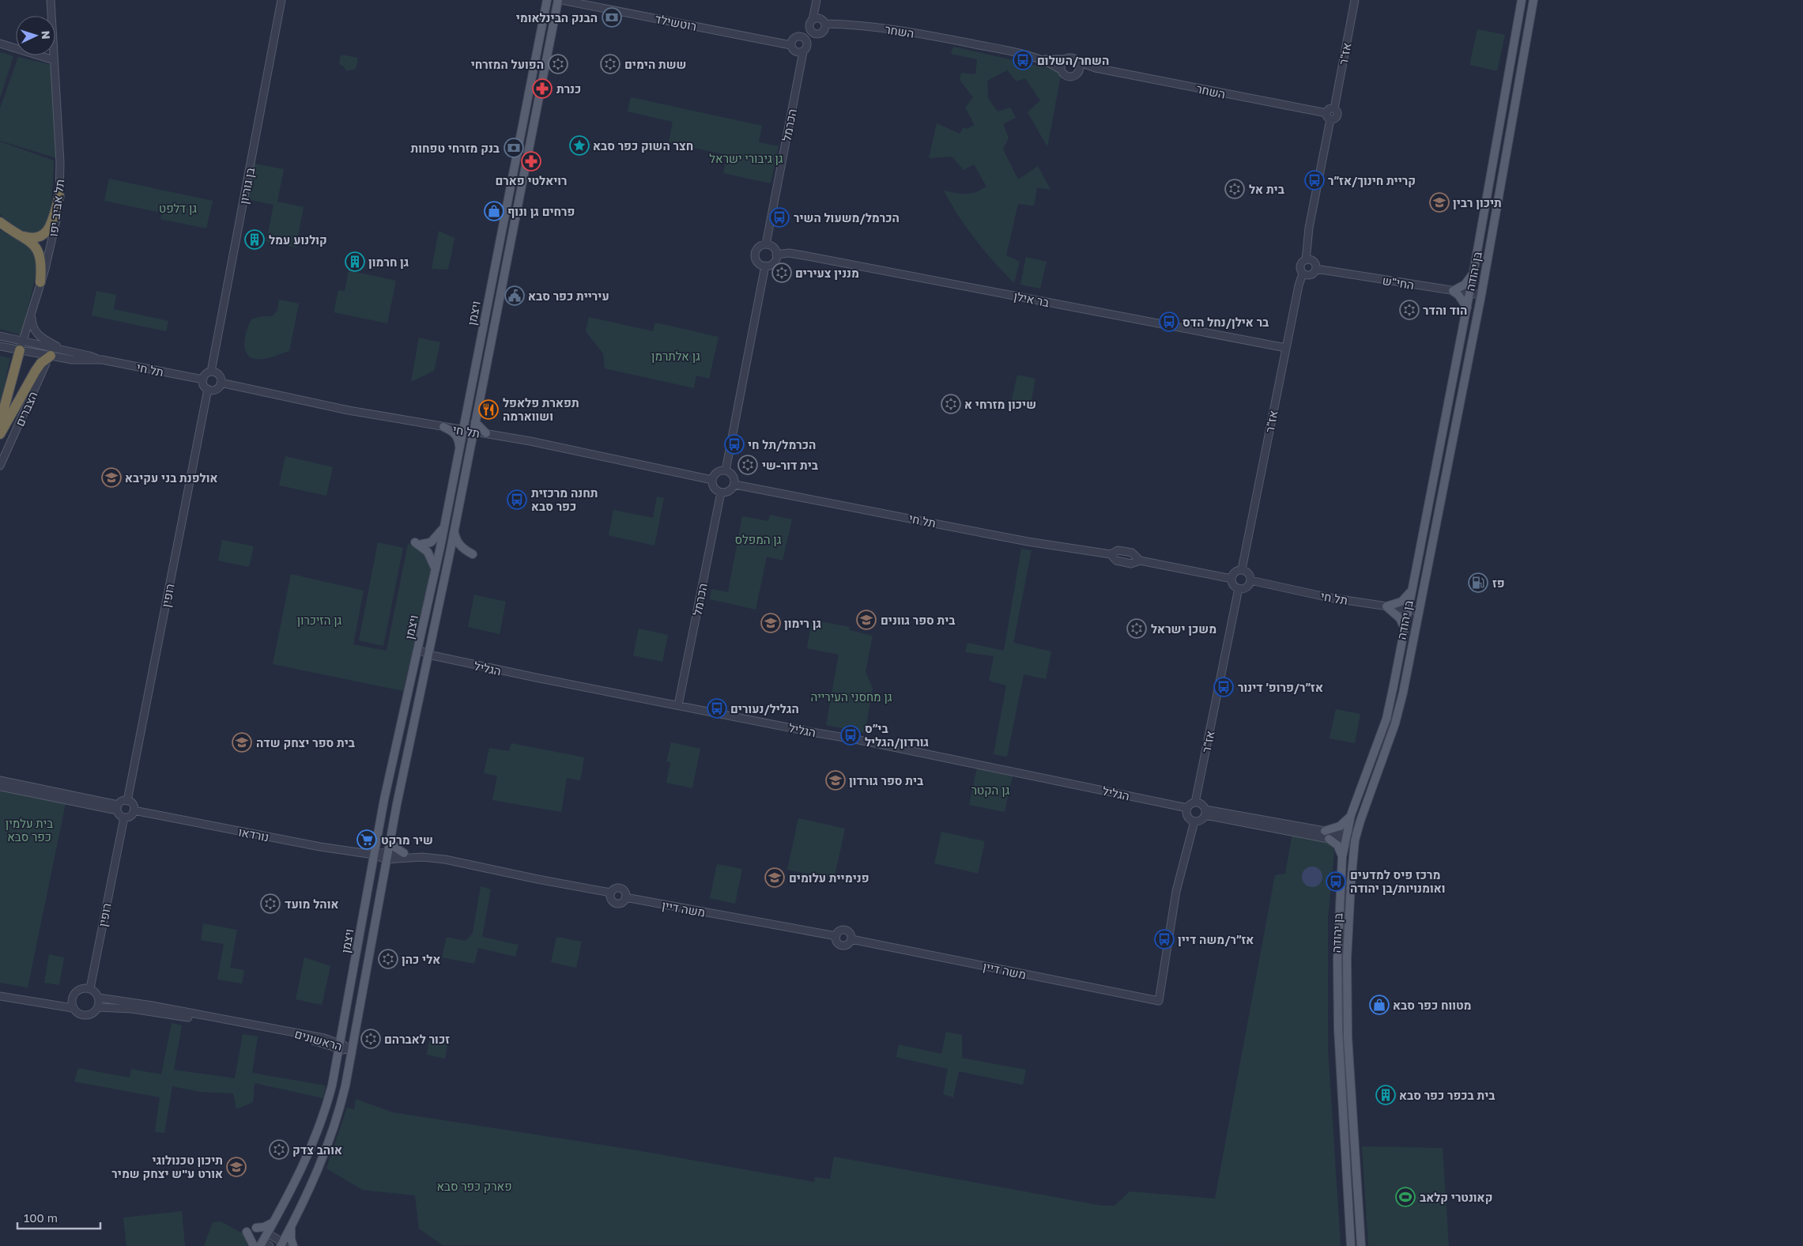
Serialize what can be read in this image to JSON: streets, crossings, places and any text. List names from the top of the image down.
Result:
{
  "streets": {
    "main road": ["בן יהודה", "ויצמן"],
    "street": [
      "רוטשילד",
      "השחר",
      "אז\"ר",
      "הכרמל",
      "בן גוריון",
      "תל אביב יפו",
      "החי\"ש",
      "בר אילן",
      "תל חי",
      "הצברים",
      "רופין",
      "הגליל",
      "נורדאו",
      "משה דיין",
      "הראשונים"
    ]
  },
  "crossings": [
    ["רוטשילד", "הכרמל"],
    ["השחר", "אז\"ר"],
    ["אז\"ר", "החי\"ש"],
    ["אז\"ר", "בר אילן"],
    ["אז\"ר", "תל חי"],
    ["אז\"ר", "הגליל"],
    ["אז\"ר", "משה דיין"],
    ["הכרמל", "בר אילן"],
    ["הכרמל", "תל חי"],
    ["הכרמל", "הגליל"],
    ["בן גוריון", "תל חי"],
    ["בן גוריון", "רופין"],
    ["תל אביב יפו", "תל חי"],
    ["בן יהודה", "החי\"ש"],
    ["בן יהודה", "תל חי"],
    ["ויצמן", "תל חי"],
    ["ויצמן", "הגליל"],
    ["ויצמן", "נורדאו"],
    ["ויצמן", "הראשונים"],
    ["תל חי", "הצברים"],
    ["תל חי", "רופין"],
    ["רופין", "נורדאו"],
    ["רופין", "הראשונים"],
    ["הגליל", "משה דיין"]
  ],
  "parks": [
    "גן גיבורי ישראל",
    "גן דלפט",
    "גן אלתרמן",
    "גן המפלס",
    "גן הזיכרון",
    "גן מחסני העירייה",
    "גן הקטר",
    "בית עלמין כפר סבא",
    "פארק כפר סבא"
  ],
  "places": {
    "bank": ["הבנק הבינלאומי", "בנק מזרחי טפחות"],
    "bus stop": [
      "השחר/השלום",
      "קריית חינוך/אז״ר",
      "הכרמל/משעול השיר",
      "בר אילן/נחל הדס",
      "הכרמל/תל חי",
      "תחנה מרכזית כפר סבא",
      "אז״ר/פרופ׳ דינור",
      "הגליל/נעורים",
      "בי״ס גורדון/הגליל",
      "מרכז פיס למדעים ואומנויות/בן יהודה",
      "אז״ר/משה דיין"
    ],
    "synagogue": [
      "הפועל המזרחי",
      "ששת הימים",
      "בית אל",
      "מננין צעירים",
      "הוד והדר",
      "שיכון מזרחי א",
      "בית דור-שי",
      "משכן ישראל",
      "אוהל מועד",
      "אלי כהן",
      "זכור לאברהם",
      "אוהב צדק"
    ],
    "pharmacy": ["כנרת", "רויאלטי פארם"],
    "place": ["חצר השוק כפר סבא"],
    "school or university": [
      "תיכון רבין",
      "אולפנת בני עקיבא",
      "בית ספר גוונים",
      "גן רימון",
      "בית ספר יצחק שדה",
      "בית ספר גורדון",
      "פנימיית עלומים",
      "תיכון טכנולוגי אורט ע\"ש יצחק שמיר"
    ],
    "shop": ["פרחים גן ונוף", "מטווח כפר סבא"],
    "building": ["קולנוע עמל", "גן חרמון", "בית בכפר כפר סבא"],
    "public building": ["עיריית כפר סבא"],
    "restaurant": ["תפארת פלאפל ושווארמה"],
    "fuel station": ["פז"],
    "supermarket": ["שיר מרקט"],
    "sports": ["קאונטרי קלאב"]
  },
  "scale_bar": "100 m",
  "north": "right"
}
